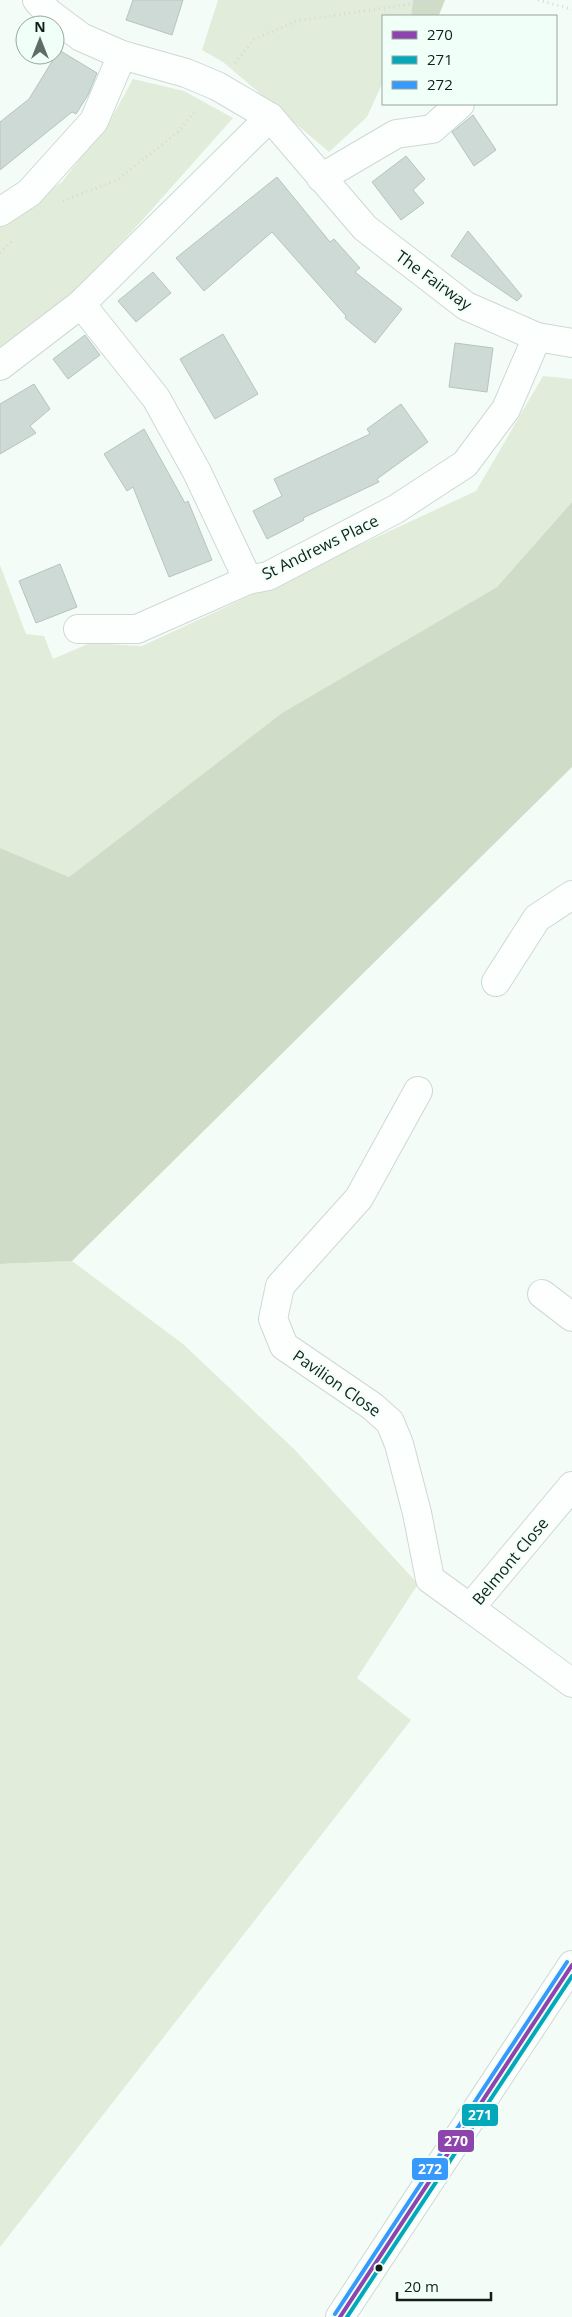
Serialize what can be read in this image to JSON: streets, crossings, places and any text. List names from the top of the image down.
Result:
{
  "streets": {
    "street": [
      "The Fairway",
      "St Andrews Place",
      "Pavilion Close",
      "Belmont Close"
    ]
  },
  "crossings": [
    ["The Fairway", "St Andrews Place"],
    ["Pavilion Close", "Belmont Close"]
  ],
  "lines": ["transit line 272", "transit line 270", "transit line 271"],
  "legend": ["270", "271", "272"],
  "scale_bar": "20 m",
  "north": "top"
}
